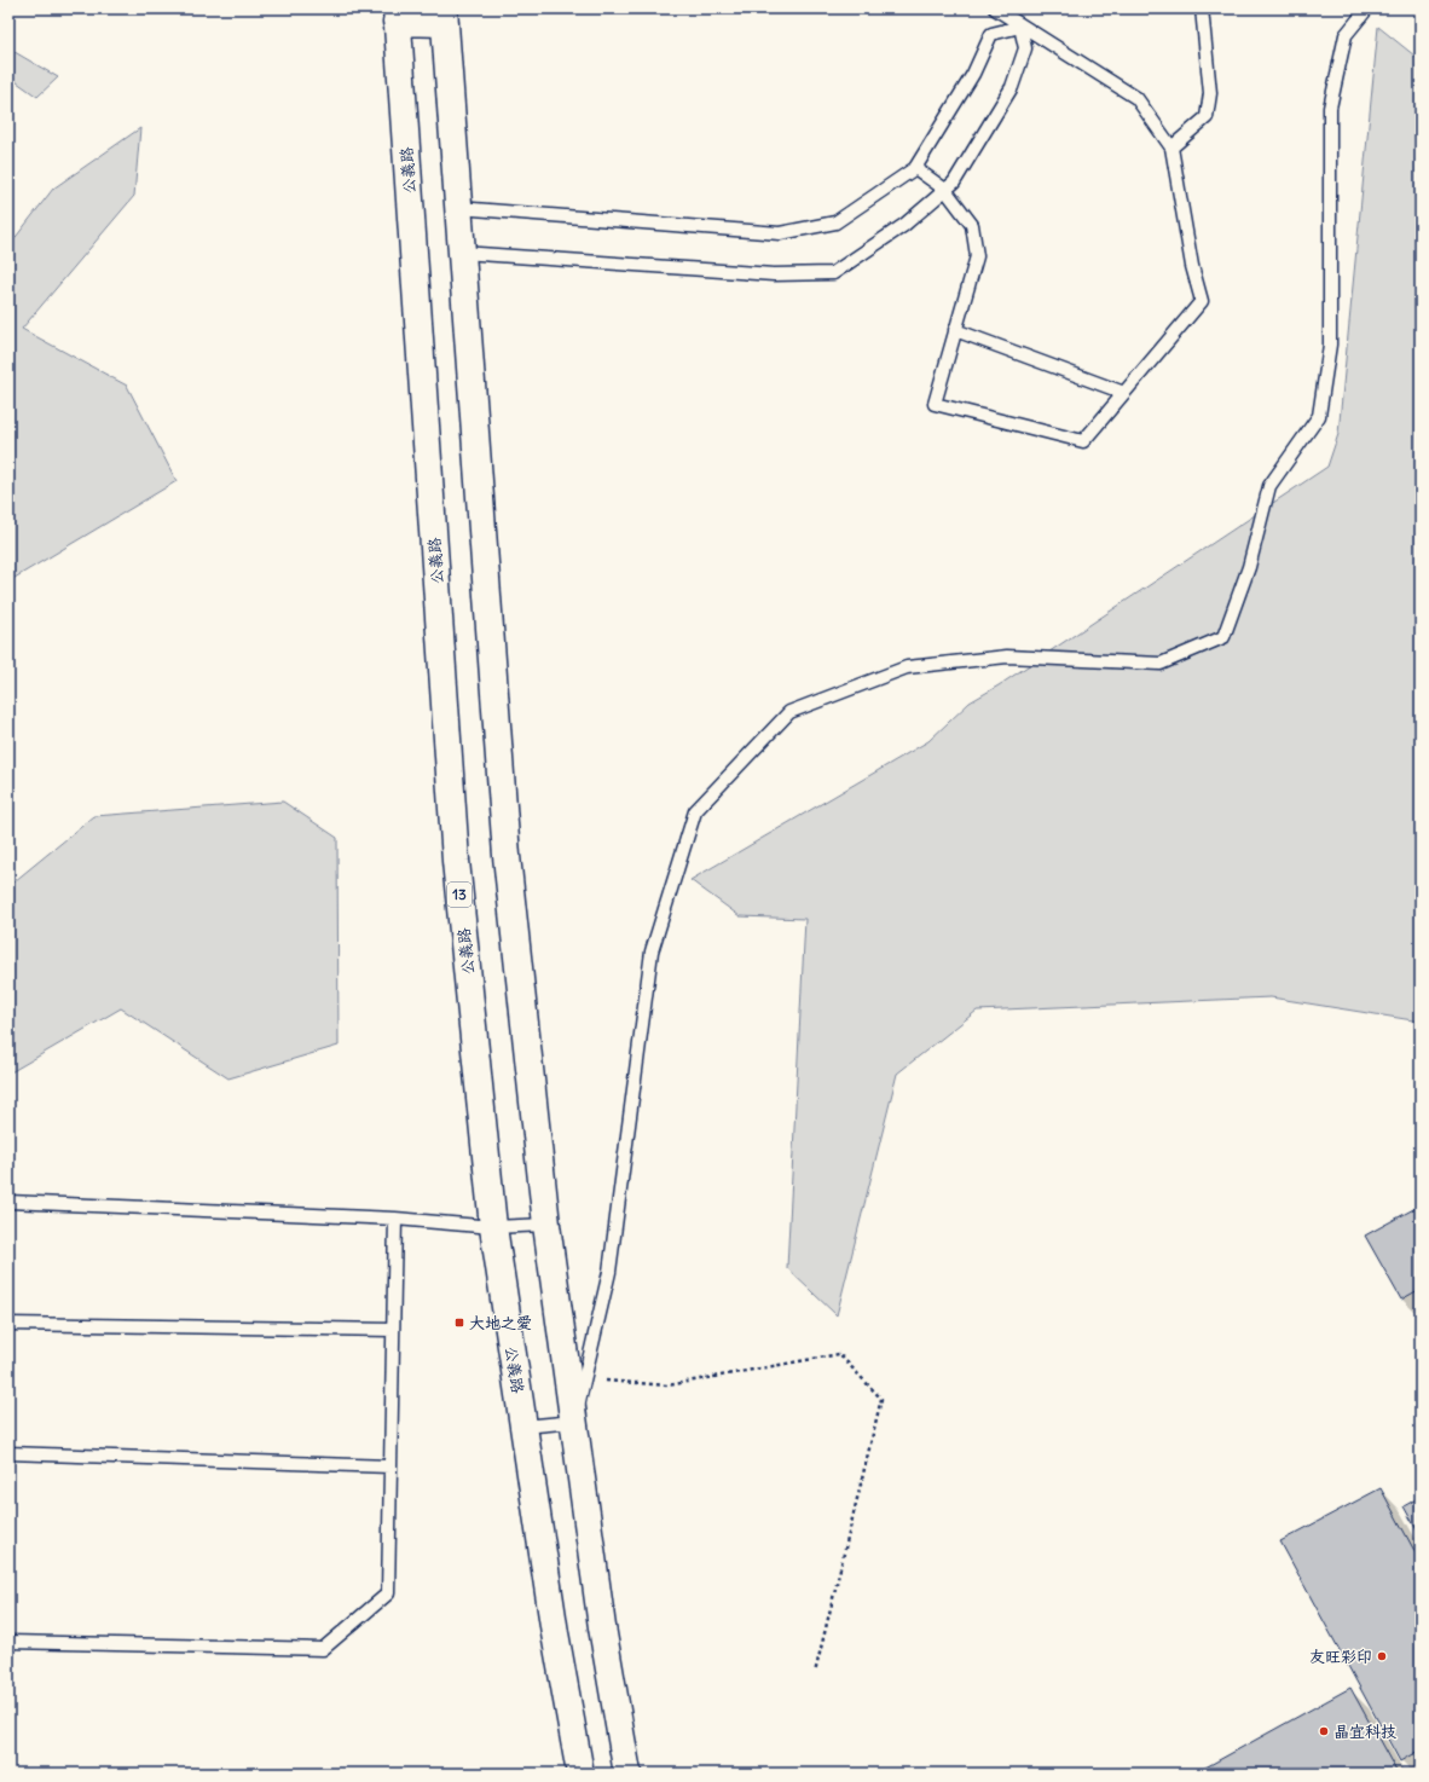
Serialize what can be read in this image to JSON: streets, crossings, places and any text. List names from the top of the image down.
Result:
{
  "streets": {
    "main road": ["公義路", "13"]
  },
  "places": {
    "transit": ["大地之愛"],
    "other": ["友旺彩印", "晶宜科技"]
  }
}
